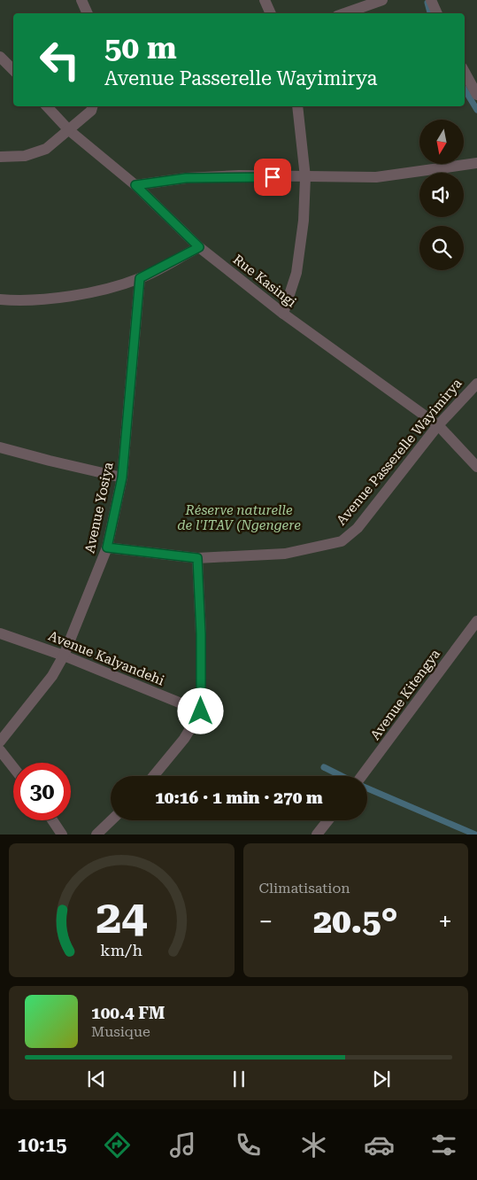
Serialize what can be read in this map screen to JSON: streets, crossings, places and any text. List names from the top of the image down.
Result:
{
  "streets": {
    "street": [
      "Rue Kasingi",
      "Avenue Passerelle Wayimirya",
      "Avenue Yosiya",
      "Avenue Kalyandehi",
      "Avenue Kitengya"
    ]
  },
  "crossings": [
    ["Rue Kasingi", "Avenue Passerelle Wayimirya"],
    ["Avenue Passerelle Wayimirya", "Avenue Yosiya"],
    ["Avenue Yosiya", "Avenue Kalyandehi"]
  ],
  "parks": ["Réserve naturelle de l'ITAV (Ngengere"],
  "north": "bottom",
  "page": {
    "turn": ["50 m", "Avenue Passerelle Wayimirya"],
    "limit": "30",
    "trip": "10:16 · 1 min · 270 m",
    "tile": "Climatisation",
    "heat": ["−", "20.5°", "+"],
    "song": ["100.4 FM", "Musique"],
    "tabs": "10:15",
    "gauge": ["24", "km/h"]
  }
}
